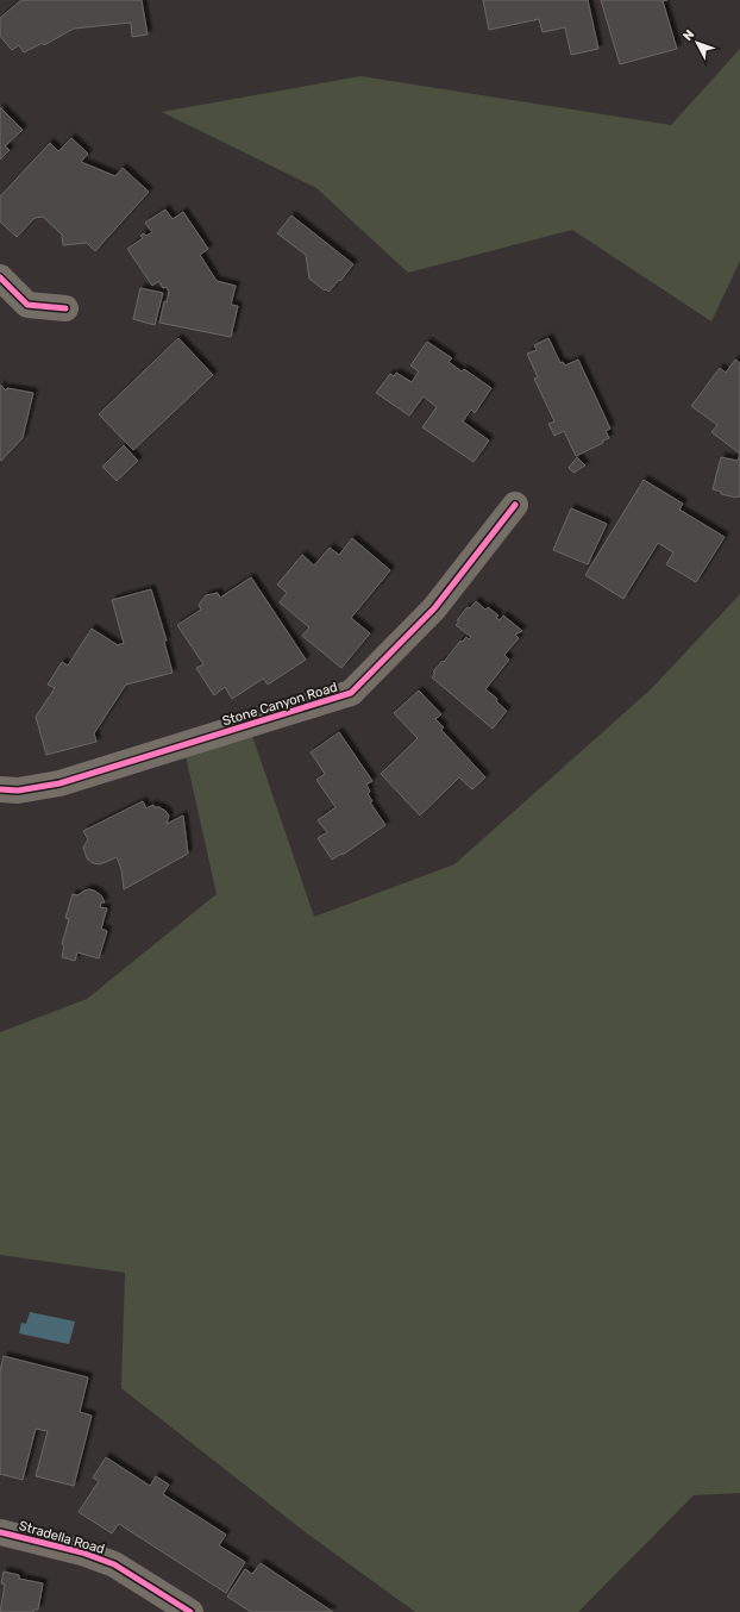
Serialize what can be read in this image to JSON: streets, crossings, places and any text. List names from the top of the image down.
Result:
{
  "streets": {
    "street": ["Stone Canyon Road", "Stradella Road"]
  },
  "north": "top left"
}
